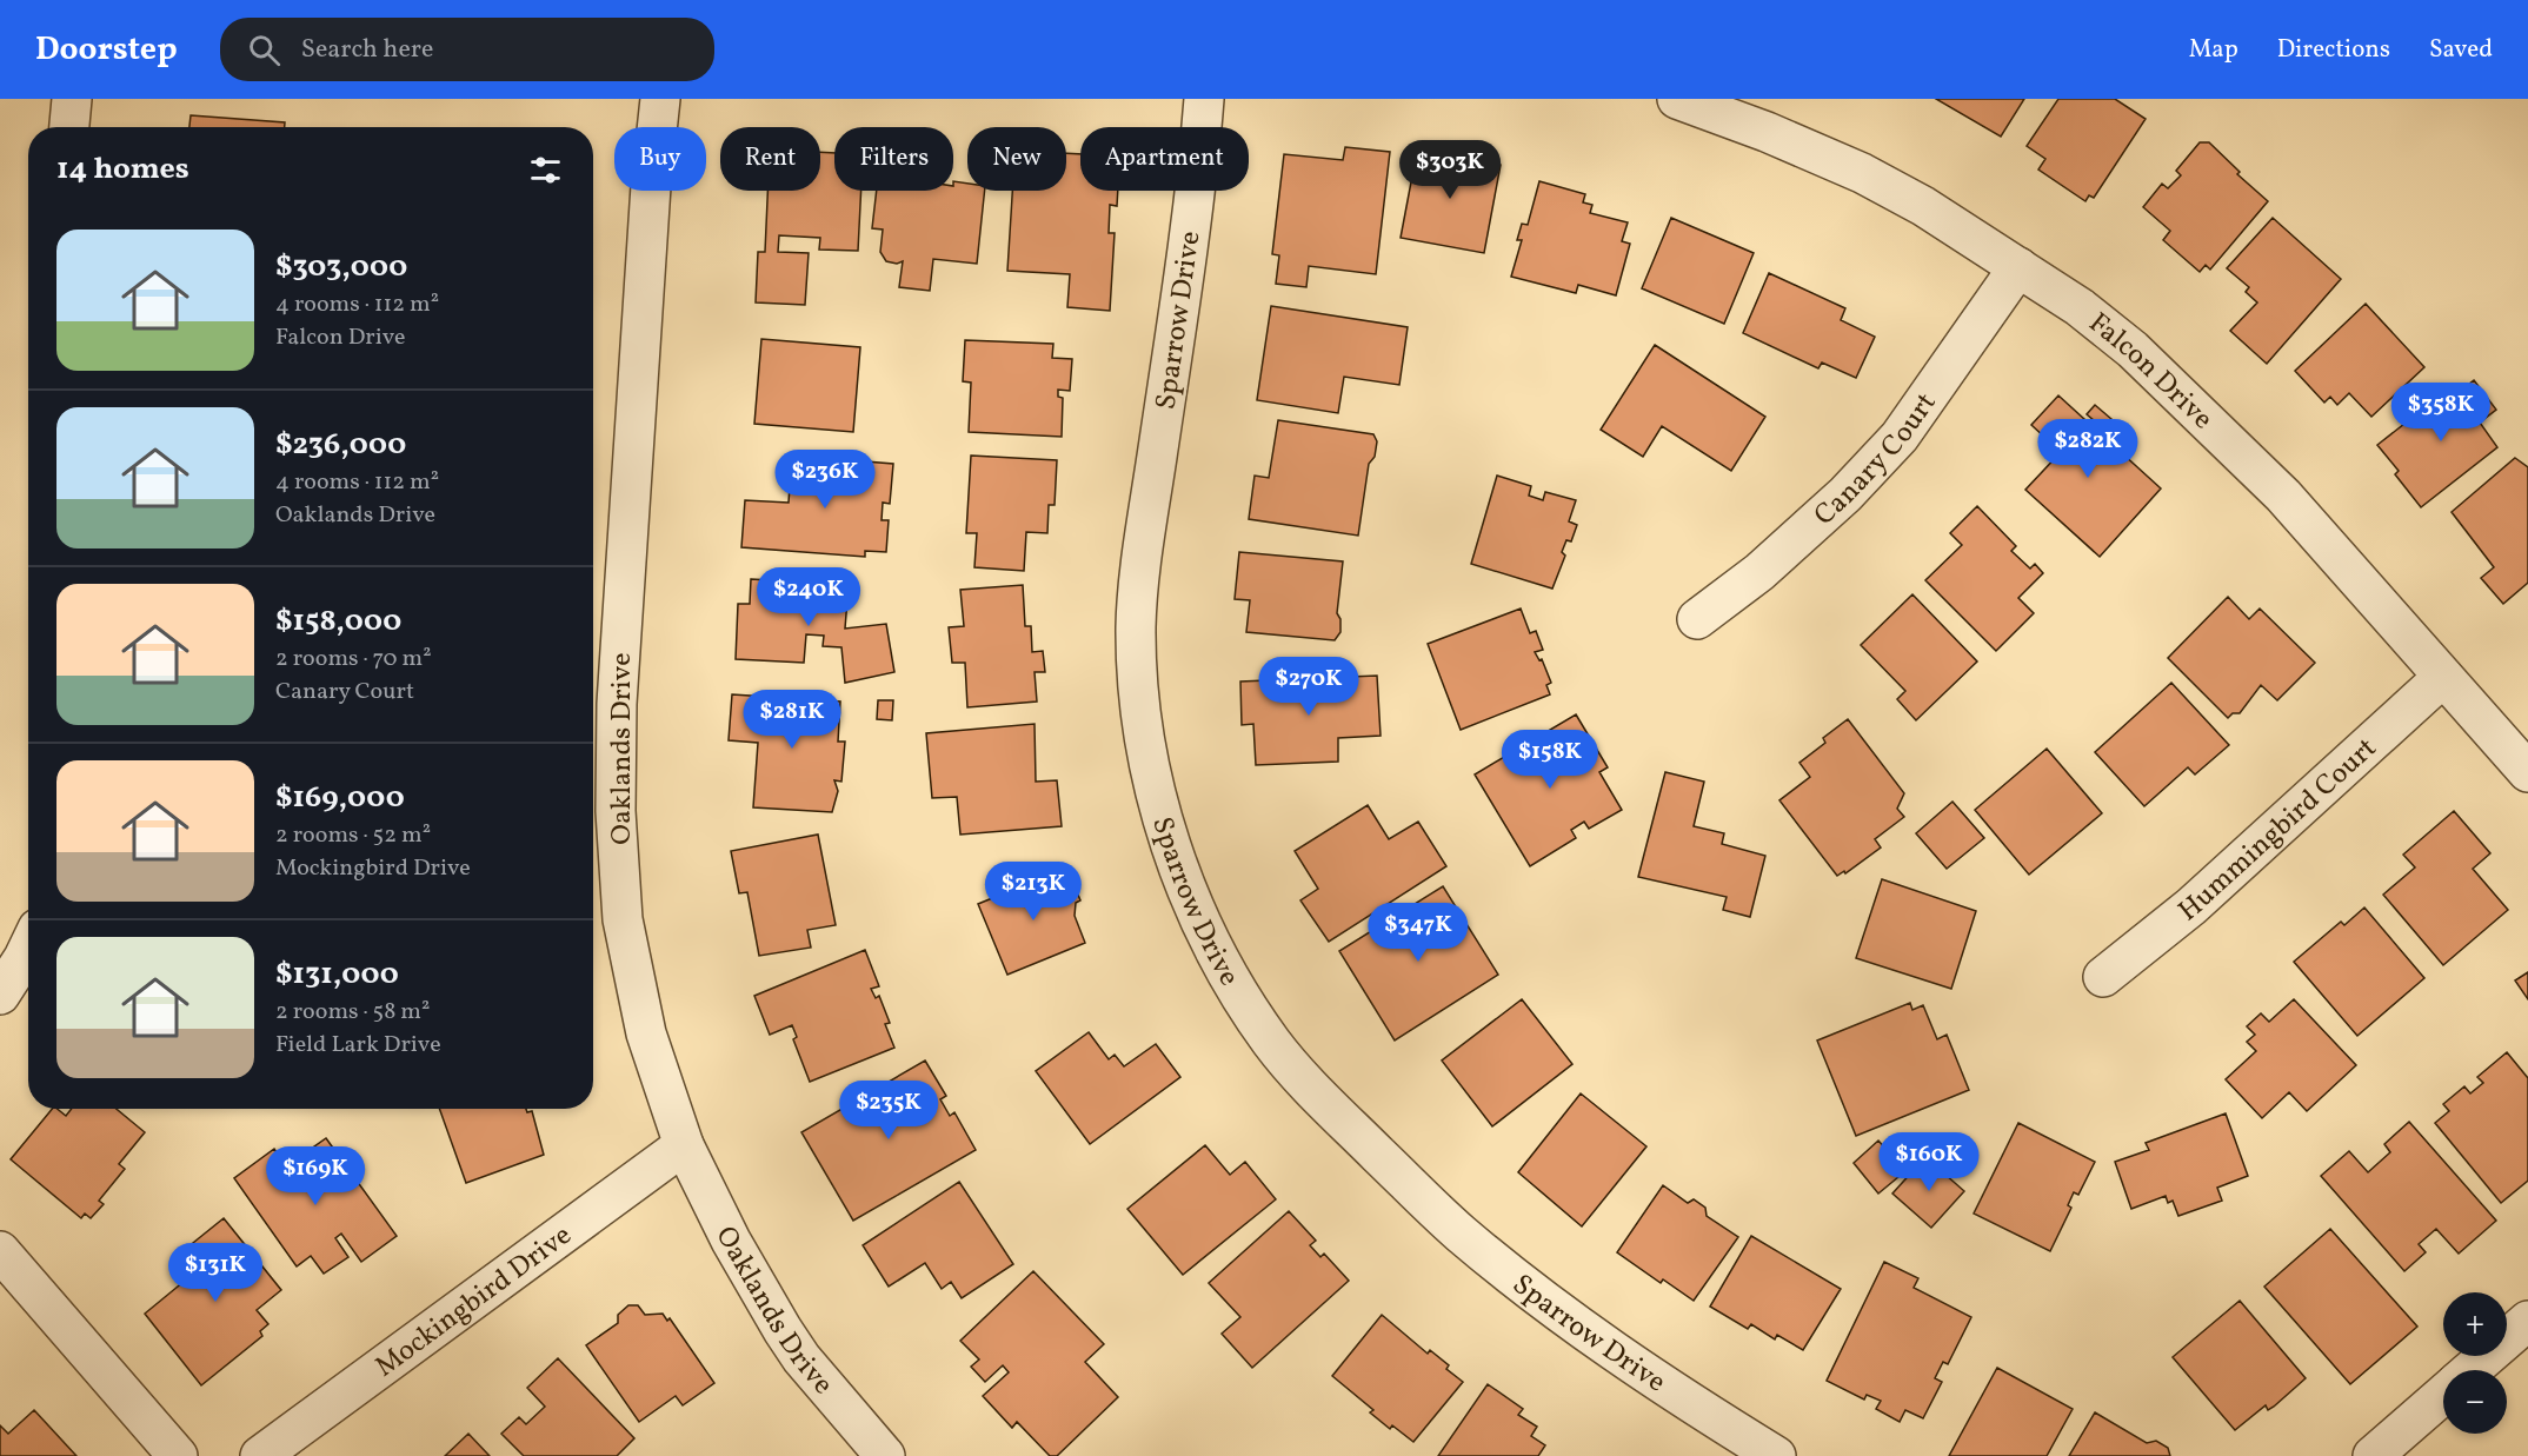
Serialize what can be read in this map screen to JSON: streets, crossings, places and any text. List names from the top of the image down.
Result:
{
  "streets": {
    "street": [
      "Sparrow Drive",
      "Falcon Drive",
      "Canary Court",
      "Oaklands Drive",
      "Hummingbird Court",
      "Mockingbird Drive"
    ]
  },
  "crossings": [
    ["Falcon Drive", "Canary Court"],
    ["Falcon Drive", "Hummingbird Court"],
    ["Oaklands Drive", "Mockingbird Drive"]
  ],
  "page": {
    "header": "Doorstep",
    "search": "Search here",
    "nav": ["Map", "Directions", "Saved"],
    "chip": [
      "Buy",
      "Rent",
      "Filters",
      "New",
      "Apartment"
    ],
    "heading": "14 homes",
    "price": [
      "$303K",
      "$358K",
      "$282K",
      "$236K",
      "$240K",
      "$270K",
      "$281K",
      "$158K",
      "$213K",
      "$347K",
      "$235K",
      "$160K",
      "$169K",
      "$131K"
    ],
    "list": [
      {
        "name": "$303,000",
        "note": "4 rooms · 112 m² · Falcon Drive"
      },
      {
        "name": "$236,000",
        "note": "4 rooms · 112 m² · Oaklands Drive"
      },
      {
        "name": "$158,000",
        "note": "2 rooms · 70 m² · Canary Court"
      },
      {
        "name": "$169,000",
        "note": "2 rooms · 52 m² · Mockingbird Drive"
      },
      {
        "name": "$131,000",
        "note": "2 rooms · 58 m² · Field Lark Drive"
      }
    ],
    "map_buttons": ["+", "−"]
  }
}
